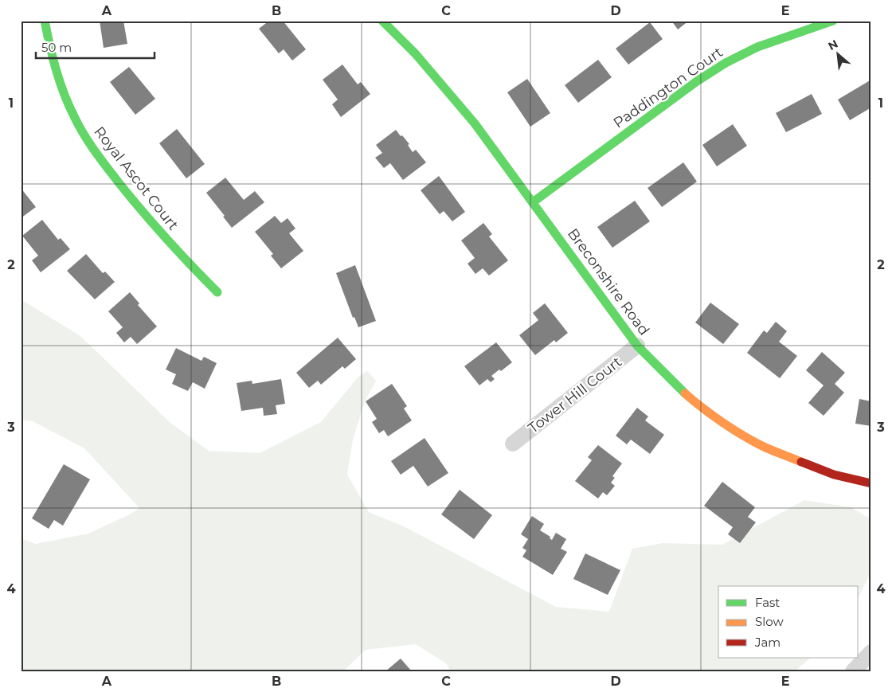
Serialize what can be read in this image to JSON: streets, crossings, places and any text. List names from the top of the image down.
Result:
{
  "streets": {
    "street": [
      "Paddington Court",
      "Royal Ascot Court",
      "Breconshire Road",
      "Tower Hill Court"
    ]
  },
  "crossings": [
    ["Paddington Court", "Breconshire Road"],
    ["Breconshire Road", "Tower Hill Court"]
  ],
  "legend": ["Fast", "Slow", "Jam"],
  "scale_bar": "50 m",
  "north": "top left",
  "grid": {
    "columns": [
      "A",
      "B",
      "C",
      "D",
      "E"
    ],
    "rows": [
      "1",
      "2",
      "3",
      "4"
    ]
  }
}
